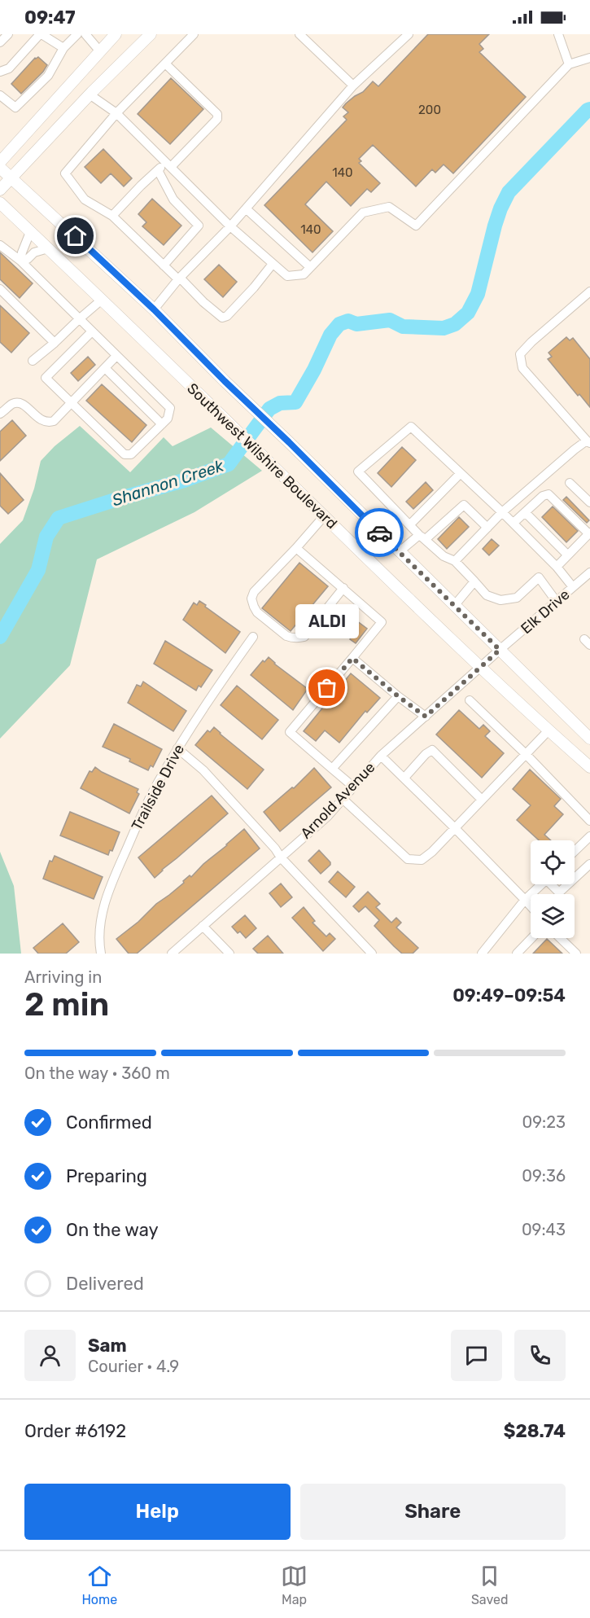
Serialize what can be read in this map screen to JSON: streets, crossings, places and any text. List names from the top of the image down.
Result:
{
  "streets": {
    "main road": ["Southwest Wilshire Boulevard"],
    "street": ["Elk Drive", "Trailside Drive", "Arnold Avenue"]
  },
  "crossings": [
    ["Southwest Wilshire Boulevard", "Elk Drive"],
    ["Southwest Wilshire Boulevard", "Arnold Avenue"],
    ["Elk Drive", "Arnold Avenue"]
  ],
  "water": ["Shannon Creek"],
  "places": ["ALDI"],
  "house_numbers": ["200", "140", "140"],
  "page": {
    "status": "09:47",
    "bubble": "ALDI",
    "heading": ["2 min", "Arriving in", "09:49–09:54"],
    "panel": [
      "Sam",
      "Courier · 4.9",
      "Order #6192",
      "$28.74"
    ],
    "bar": "On the way · 360 m",
    "list": [
      ["Confirmed", "09:23"],
      ["Preparing", "09:36"],
      ["On the way", "09:43"],
      "Delivered"
    ],
    "buttons": ["Help", "Share"],
    "tabs": ["Home", "Map", "Saved"]
  }
}
